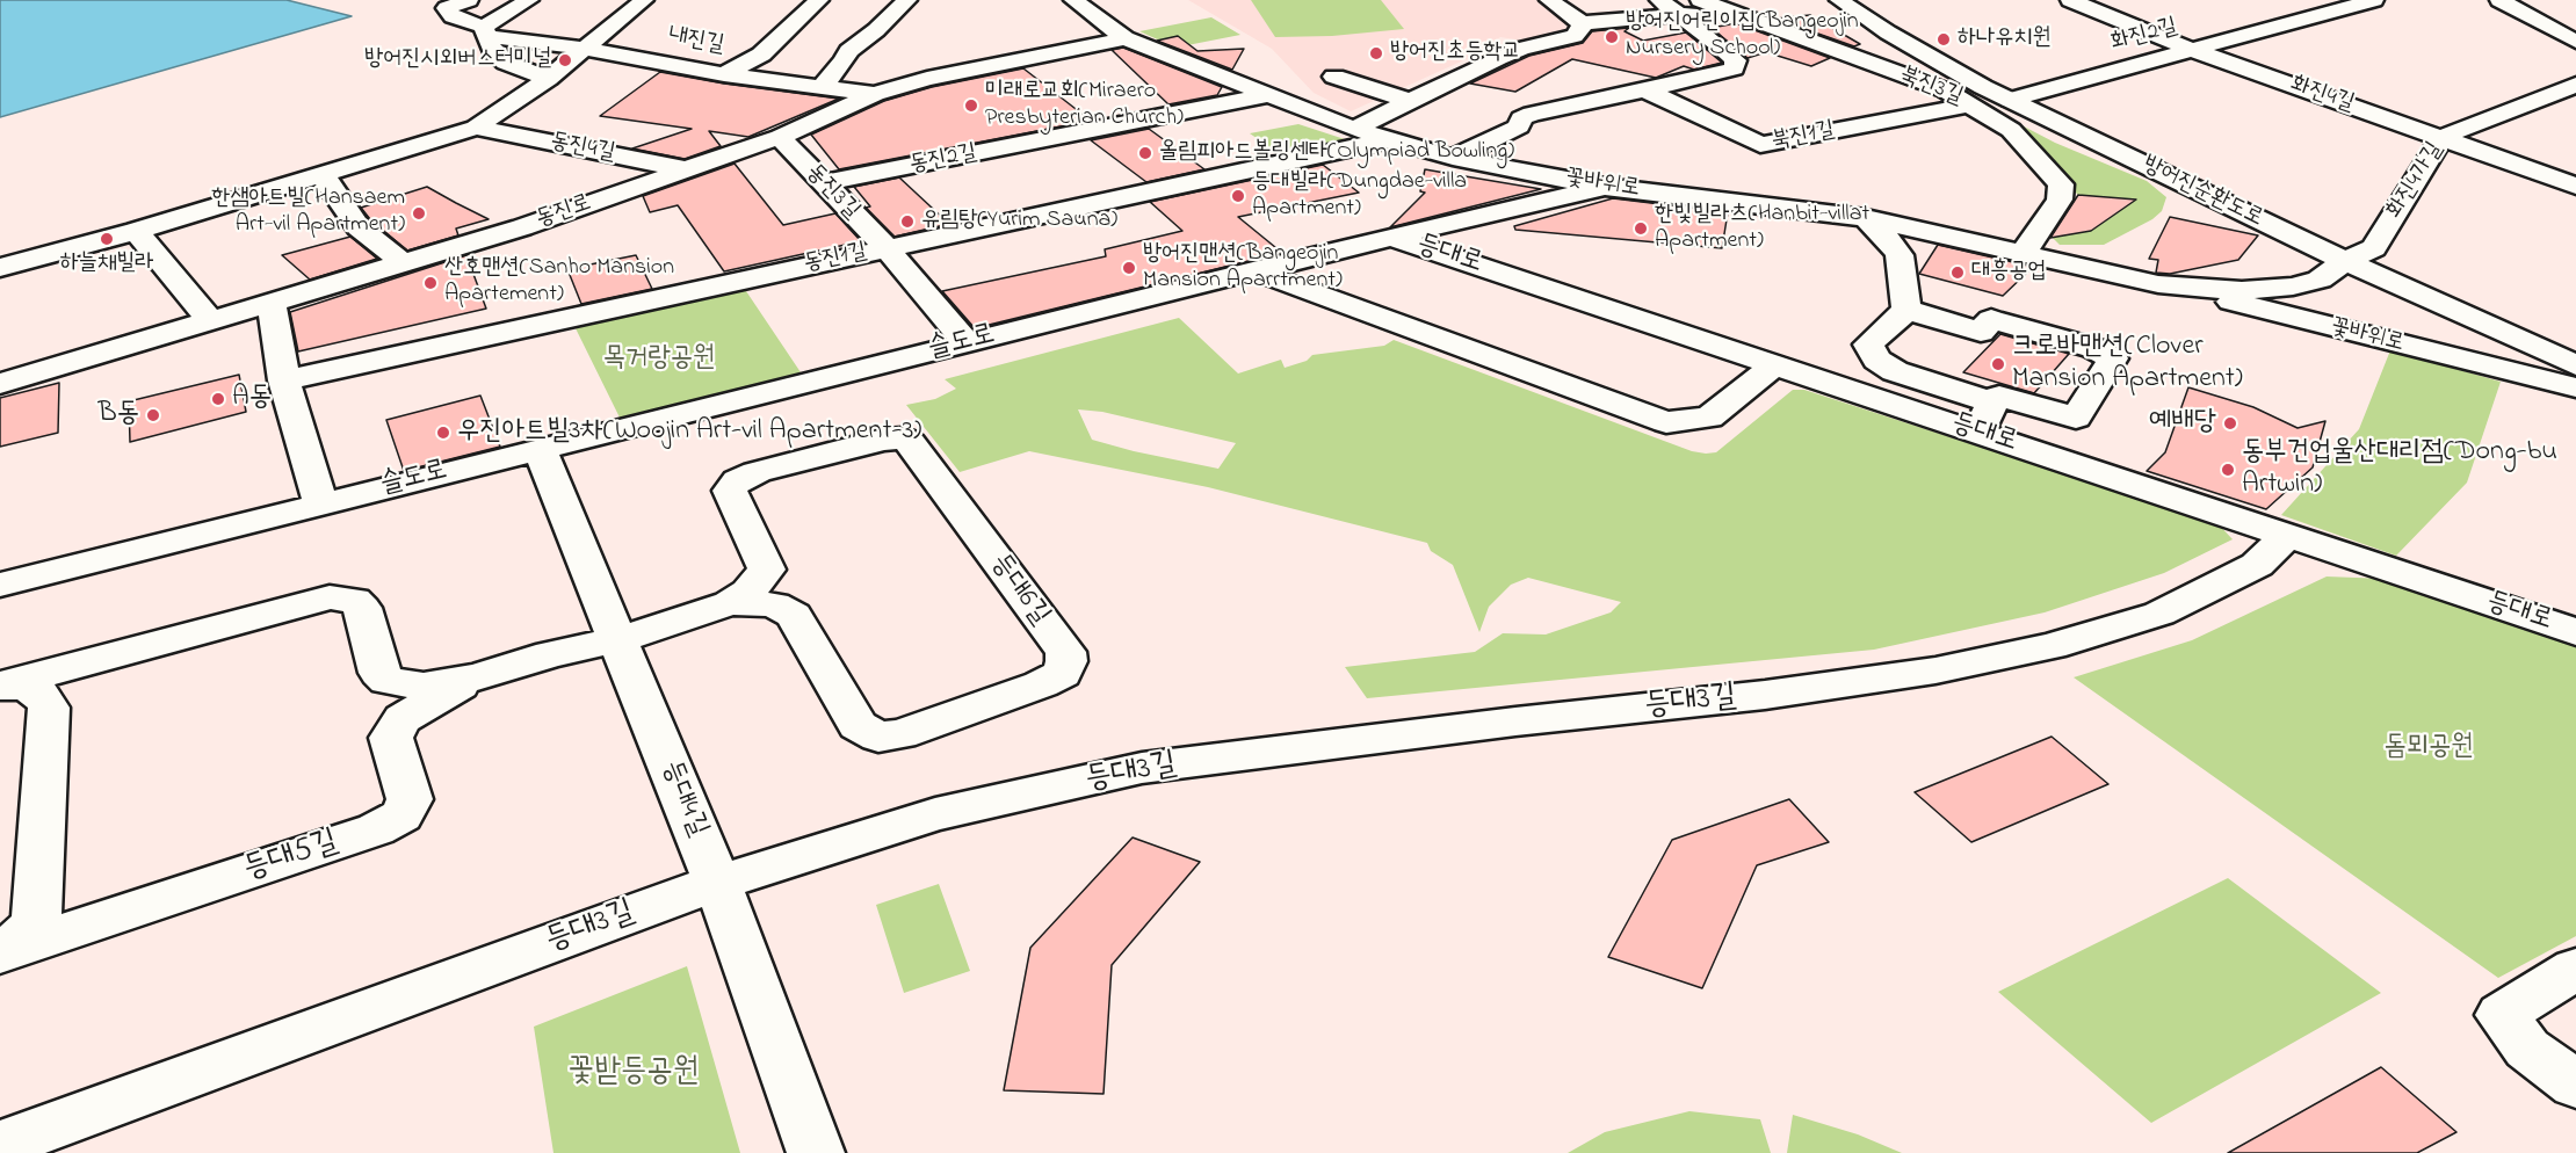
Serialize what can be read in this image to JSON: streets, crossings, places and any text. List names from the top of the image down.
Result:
{
  "streets": {
    "street": [
      "화진2길",
      "내진길",
      "북진3길",
      "화진4길",
      "북진1길",
      "동진4길",
      "동진2길",
      "화진4가길",
      "꽃바위로",
      "동진3길",
      "방어진순환도로",
      "동진로",
      "등대로",
      "동진1길",
      "슬도로",
      "등대6길",
      "등대3길",
      "등대4길",
      "등대5길"
    ]
  },
  "crossings": [
    ["화진2길", "화진4길"],
    ["화진2길", "방어진순환도로"],
    ["내진길", "동진4길"],
    ["내진길", "동진로"],
    ["북진3길", "북진1길"],
    ["북진3길", "꽃바위로"],
    ["화진4길", "화진4가길"],
    ["동진4길", "동진로"],
    ["동진2길", "꽃바위로"],
    ["동진2길", "동진3길"],
    ["화진4가길", "꽃바위로"],
    ["화진4가길", "방어진순환도로"],
    ["꽃바위로", "방어진순환도로"],
    ["꽃바위로", "동진로"],
    ["꽃바위로", "동진1길"],
    ["꽃바위로", "슬도로"],
    ["동진3길", "동진로"],
    ["동진3길", "동진1길"],
    ["동진3길", "슬도로"],
    ["등대로", "슬도로"],
    ["등대로", "등대3길"],
    ["슬도로", "등대4길"],
    ["등대6길", "등대4길"],
    ["등대6길", "등대5길"],
    ["등대3길", "등대4길"],
    ["등대4길", "등대5길"]
  ],
  "parks": ["목거랑공원", "돔뫼공원", "꽃받등공원"],
  "places": [
    "방어진어린이집(Bangeojin Nursery School)",
    "하나유치원",
    "방어진초등학교",
    "방어진시외버스터미널",
    "미래로교회(Miraero Presbyterian Church)",
    "올림피아드볼링센타(Olympiad Bowling)",
    "등대빌라(Dungdae-villa Apartment)",
    "한샘아트빌(Hansaem Art-vil Apartment)",
    "유림탕(Yurim Sauna)",
    "한빛빌라츠(Hanbit-villat Apartment)",
    "하늘채빌라",
    "방어진맨션(Bangeojin Mansion Aparrtment)",
    "대흥공업",
    "산호맨션(Sanho Mansion Apartement)",
    "크로바맨션(Clover Mansion Apartment)",
    "A동",
    "B동",
    "예배당",
    "우진아트빌3차(Woojin Art-vil Apartment-3)",
    "동부건업울산대리점(Dong-bu Artwin)"
  ]
}
